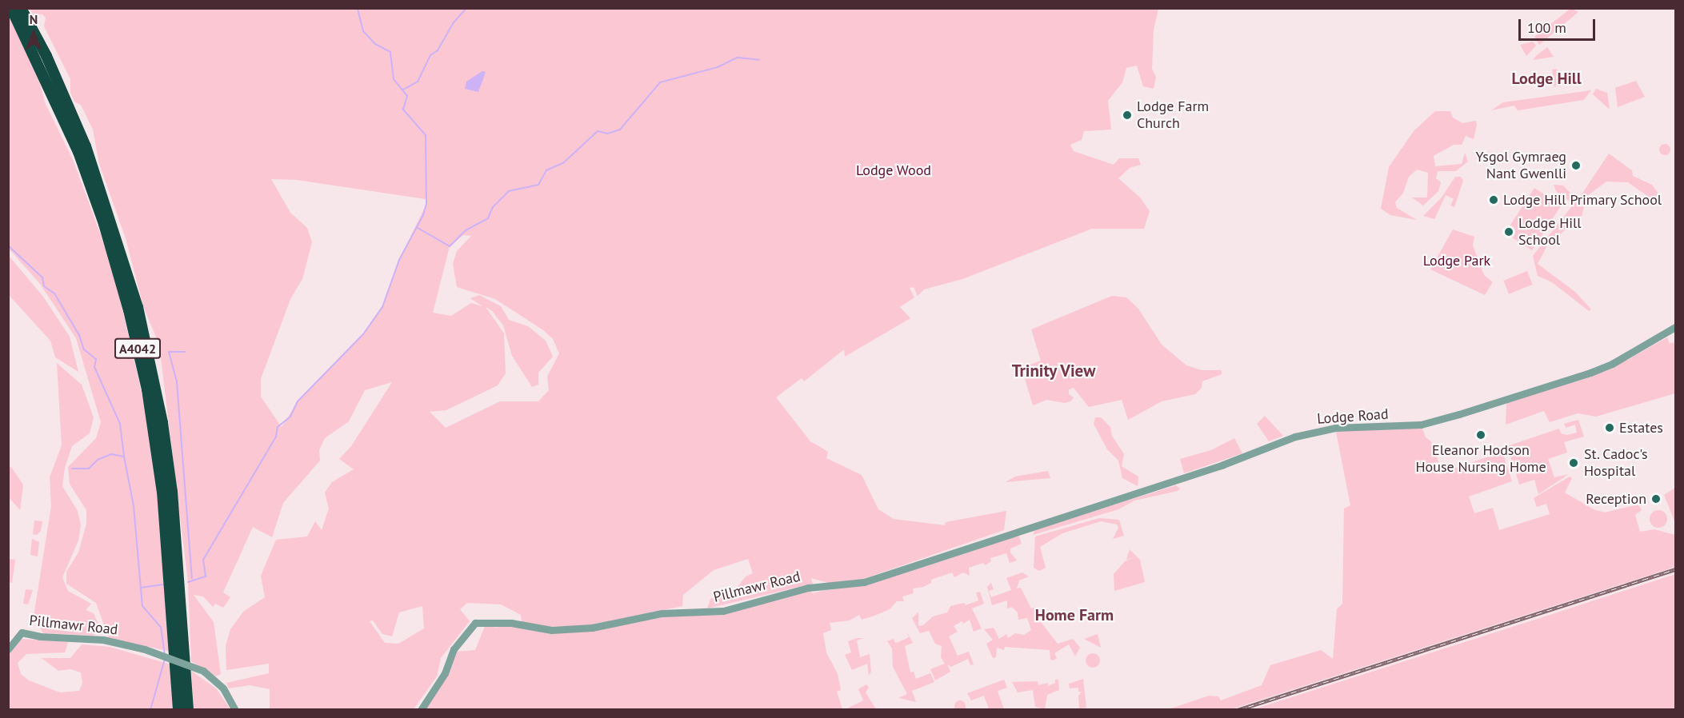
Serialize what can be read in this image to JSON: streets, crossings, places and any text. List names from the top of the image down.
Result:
{
  "streets": {
    "highway": ["A4042"],
    "street": ["Lodge Road", "Pillmawr Road"]
  },
  "crossings": [
    ["Lodge Road", "Pillmawr Road"]
  ],
  "districts": ["Lodge Hill", "Trinity View", "Home Farm"],
  "parks": ["Lodge Wood", "Lodge Park"],
  "places": [
    "Lodge Farm Church",
    "Ysgol Gymraeg Nant Gwenlli",
    "Lodge Hill Primary School",
    "Lodge Hill School",
    "Estates",
    "Eleanor Hodson House Nursing Home",
    "St. Cadoc's Hospital",
    "Reception"
  ],
  "scale_bar": "100 m",
  "north": "top"
}
